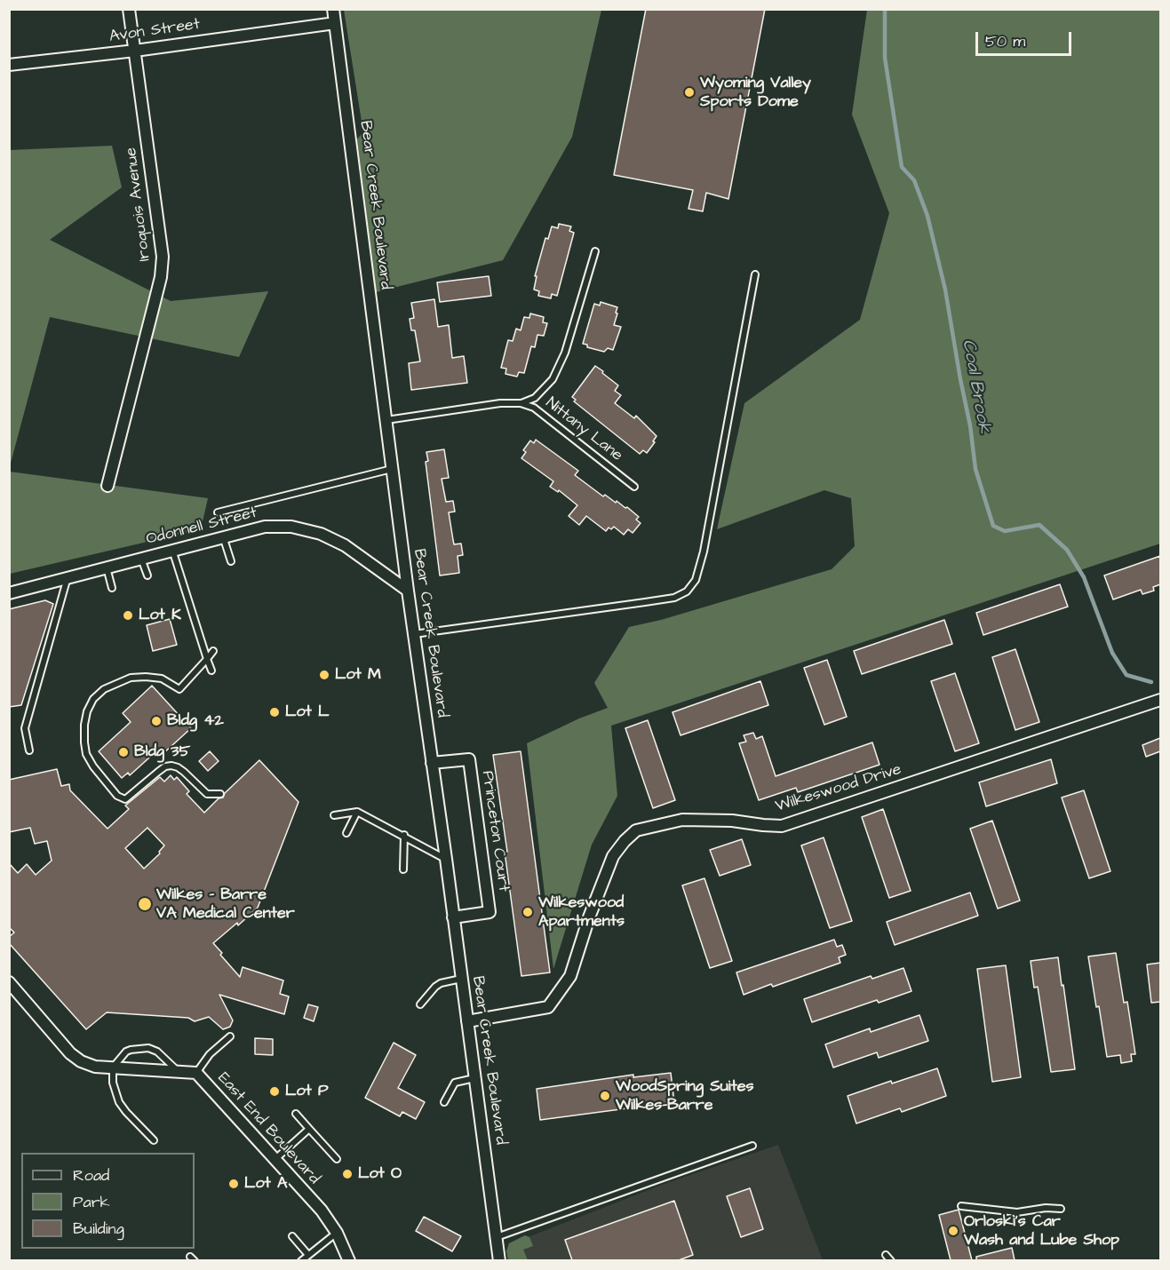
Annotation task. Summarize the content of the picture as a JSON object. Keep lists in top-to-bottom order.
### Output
{
  "streets": {
    "street": [
      "Avon Street",
      "Iroquois Avenue",
      "Bear Creek Boulevard",
      "Odonnell Street",
      "Wilkeswood Drive",
      "Princeton Court",
      "East End Boulevard"
    ],
    "lane": ["Nittany Lane"]
  },
  "crossings": [
    ["Avon Street", "Iroquois Avenue"],
    ["Avon Street", "Bear Creek Boulevard"],
    ["Bear Creek Boulevard", "Nittany Lane"],
    ["Bear Creek Boulevard", "Odonnell Street"],
    ["Bear Creek Boulevard", "Wilkeswood Drive"],
    ["Bear Creek Boulevard", "Princeton Court"]
  ],
  "water": ["Coal Brook"],
  "places": [
    "Wyoming Valley Sports Dome",
    "Lot K",
    "Lot M",
    "Lot L",
    "Bldg 42",
    "Bldg 35",
    "Wilkes - Barre VA Medical Center",
    "Wilkeswood Apartments",
    "Lot P",
    "WoodSpring Suites Wilkes-Barre",
    "Lot O",
    "Lot A",
    "Orloski's Car Wash and Lube Shop"
  ],
  "legend": ["Road", "Park", "Building"],
  "scale_bar": "50 m"
}
